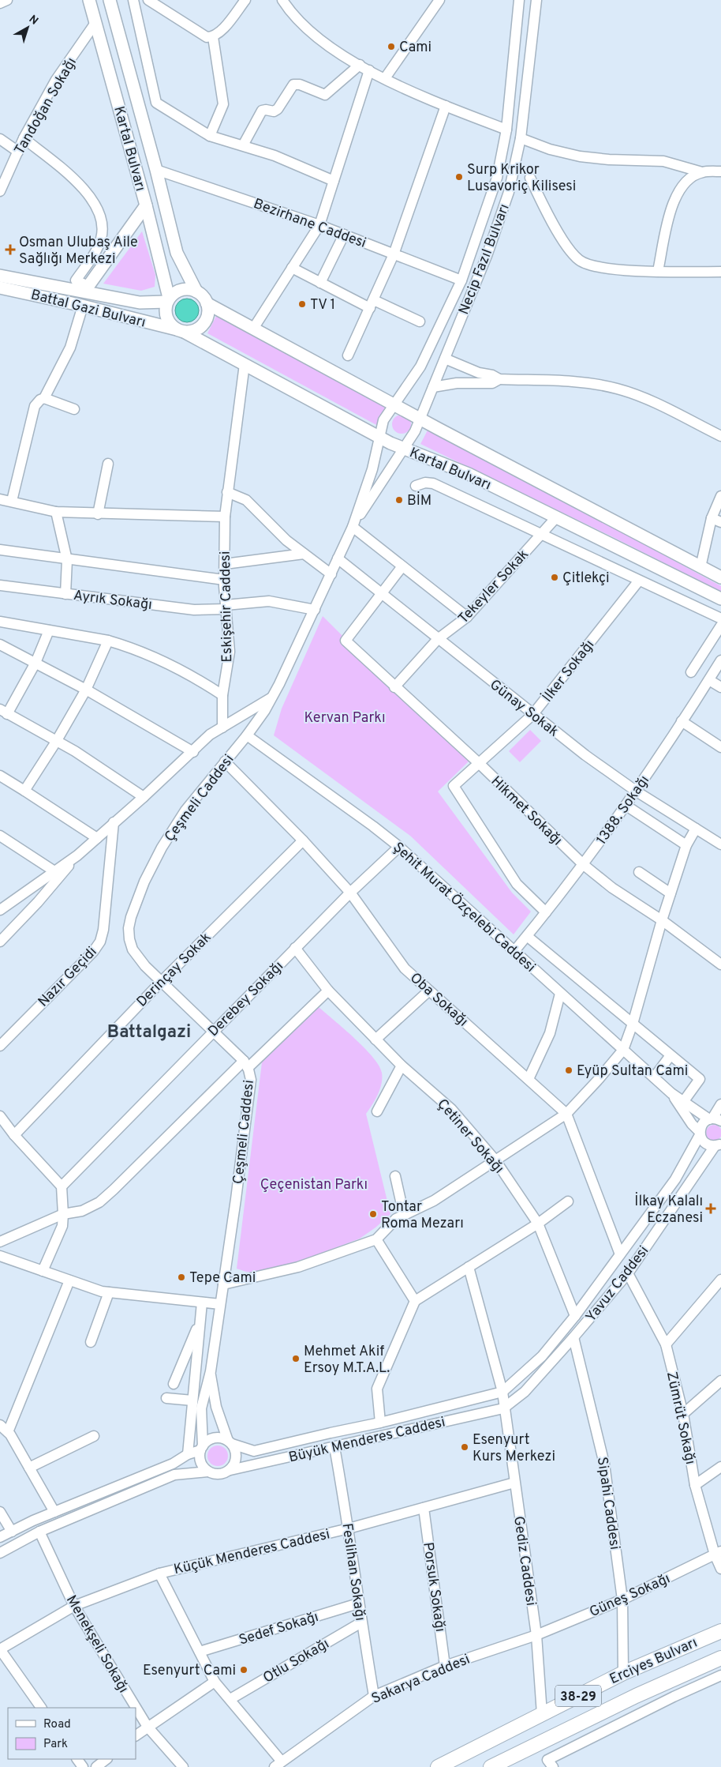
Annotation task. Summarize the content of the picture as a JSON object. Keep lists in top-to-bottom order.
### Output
{
  "streets": {
    "highway": ["Erciyes Bulvarı", "38-29"],
    "main road": ["Kartal Bulvarı", "Battal Gazi Bulvarı"],
    "street": [
      "Tandoğan Sokağı",
      "Bezirhane Caddesi",
      "Necip Fazıl Bulvarı",
      "Tekeyler Sokak",
      "Ayrık Sokağı",
      "Eskişehir Caddesi",
      "İlker Sokağı",
      "Günay Sokak",
      "Çeşmeli Caddesi",
      "1388. Sokağı",
      "Hikmet Sokağı",
      "Şehit Murat Özçelebi Caddesi",
      "Derinçay Sokak",
      "Nazır Geçidi",
      "Derebey Sokağı",
      "Oba Sokağı",
      "Çetiner Sokağı",
      "Yavuz Caddesi",
      "Zümrüt Sokağı",
      "Büyük Menderes Caddesi",
      "Sipahi Caddesi",
      "Küçük Menderes Caddesi",
      "Gediz Caddesi",
      "Feslihan Sokağı",
      "Porsuk Sokağı",
      "Güneş Sokağı",
      "Sedef Sokağı",
      "Menekşeli Sokağı",
      "Otlu Sokağı",
      "Sakarya Caddesi"
    ]
  },
  "crossings": [
    ["Tandoğan Sokağı", "Kartal Bulvarı"],
    ["Kartal Bulvarı", "Bezirhane Caddesi"],
    ["Kartal Bulvarı", "Necip Fazıl Bulvarı"],
    ["Kartal Bulvarı", "Battal Gazi Bulvarı"],
    ["Kartal Bulvarı", "Tekeyler Sokak"],
    ["Kartal Bulvarı", "Eskişehir Caddesi"],
    ["Kartal Bulvarı", "Çeşmeli Caddesi"],
    ["Bezirhane Caddesi", "Necip Fazıl Bulvarı"],
    ["Necip Fazıl Bulvarı", "Çeşmeli Caddesi"],
    ["Tekeyler Sokak", "Günay Sokak"],
    ["Tekeyler Sokak", "Hikmet Sokağı"],
    ["Ayrık Sokağı", "Eskişehir Caddesi"],
    ["Ayrık Sokağı", "Çeşmeli Caddesi"],
    ["İlker Sokağı", "Günay Sokak"],
    ["İlker Sokağı", "1388. Sokağı"],
    ["İlker Sokağı", "Hikmet Sokağı"],
    ["Günay Sokak", "Çeşmeli Caddesi"],
    ["Günay Sokak", "1388. Sokağı"],
    ["Günay Sokak", "Hikmet Sokağı"],
    ["Çeşmeli Caddesi", "Şehit Murat Özçelebi Caddesi"],
    ["Çeşmeli Caddesi", "Derinçay Sokak"],
    ["Çeşmeli Caddesi", "Derebey Sokağı"],
    ["Çeşmeli Caddesi", "Oba Sokağı"],
    ["Çeşmeli Caddesi", "Büyük Menderes Caddesi"],
    ["1388. Sokağı", "Hikmet Sokağı"],
    ["1388. Sokağı", "Şehit Murat Özçelebi Caddesi"],
    ["Şehit Murat Özçelebi Caddesi", "Derebey Sokağı"],
    ["Şehit Murat Özçelebi Caddesi", "Yavuz Caddesi"],
    ["Derinçay Sokak", "Oba Sokağı"],
    ["Derebey Sokağı", "Oba Sokağı"],
    ["Derebey Sokağı", "Çetiner Sokağı"],
    ["Oba Sokağı", "Yavuz Caddesi"],
    ["Çetiner Sokağı", "Yavuz Caddesi"],
    ["Yavuz Caddesi", "Zümrüt Sokağı"],
    ["Yavuz Caddesi", "Büyük Menderes Caddesi"],
    ["Yavuz Caddesi", "Sipahi Caddesi"],
    ["Yavuz Caddesi", "Gediz Caddesi"],
    ["Zümrüt Sokağı", "Güneş Sokağı"],
    ["Büyük Menderes Caddesi", "Gediz Caddesi"],
    ["Büyük Menderes Caddesi", "Feslihan Sokağı"],
    ["Sipahi Caddesi", "Güneş Sokağı"],
    ["Sipahi Caddesi", "Erciyes Bulvarı"],
    ["Küçük Menderes Caddesi", "Gediz Caddesi"],
    ["Küçük Menderes Caddesi", "Feslihan Sokağı"],
    ["Küçük Menderes Caddesi", "Porsuk Sokağı"],
    ["Küçük Menderes Caddesi", "Menekşeli Sokağı"],
    ["Gediz Caddesi", "Güneş Sokağı"],
    ["Gediz Caddesi", "Erciyes Bulvarı"],
    ["Gediz Caddesi", "Sakarya Caddesi"],
    ["Feslihan Sokağı", "Sedef Sokağı"],
    ["Feslihan Sokağı", "Otlu Sokağı"],
    ["Feslihan Sokağı", "Sakarya Caddesi"],
    ["Porsuk Sokağı", "Sakarya Caddesi"],
    ["Güneş Sokağı", "Sakarya Caddesi"]
  ],
  "districts": ["Battalgazi"],
  "parks": ["Kervan Parkı", "Çeçenistan Parkı"],
  "places": {
    "other": [
      "Cami",
      "Surp Krikor Lusavoriç Kilisesi",
      "TV 1",
      "BİM",
      "Çitlekçi",
      "Eyüp Sultan Cami",
      "Tontar Roma Mezarı",
      "Tepe Cami",
      "Mehmet Akif Ersoy M.T.A.L.",
      "Esenyurt Kurs Merkezi",
      "Esenyurt Cami"
    ],
    "health": ["Osman Ulubaş Aile Sağlığı Merkezi", "İlkay Kalalı Eczanesi"]
  },
  "legend": ["Road", "Park"],
  "north": "top right"
}
